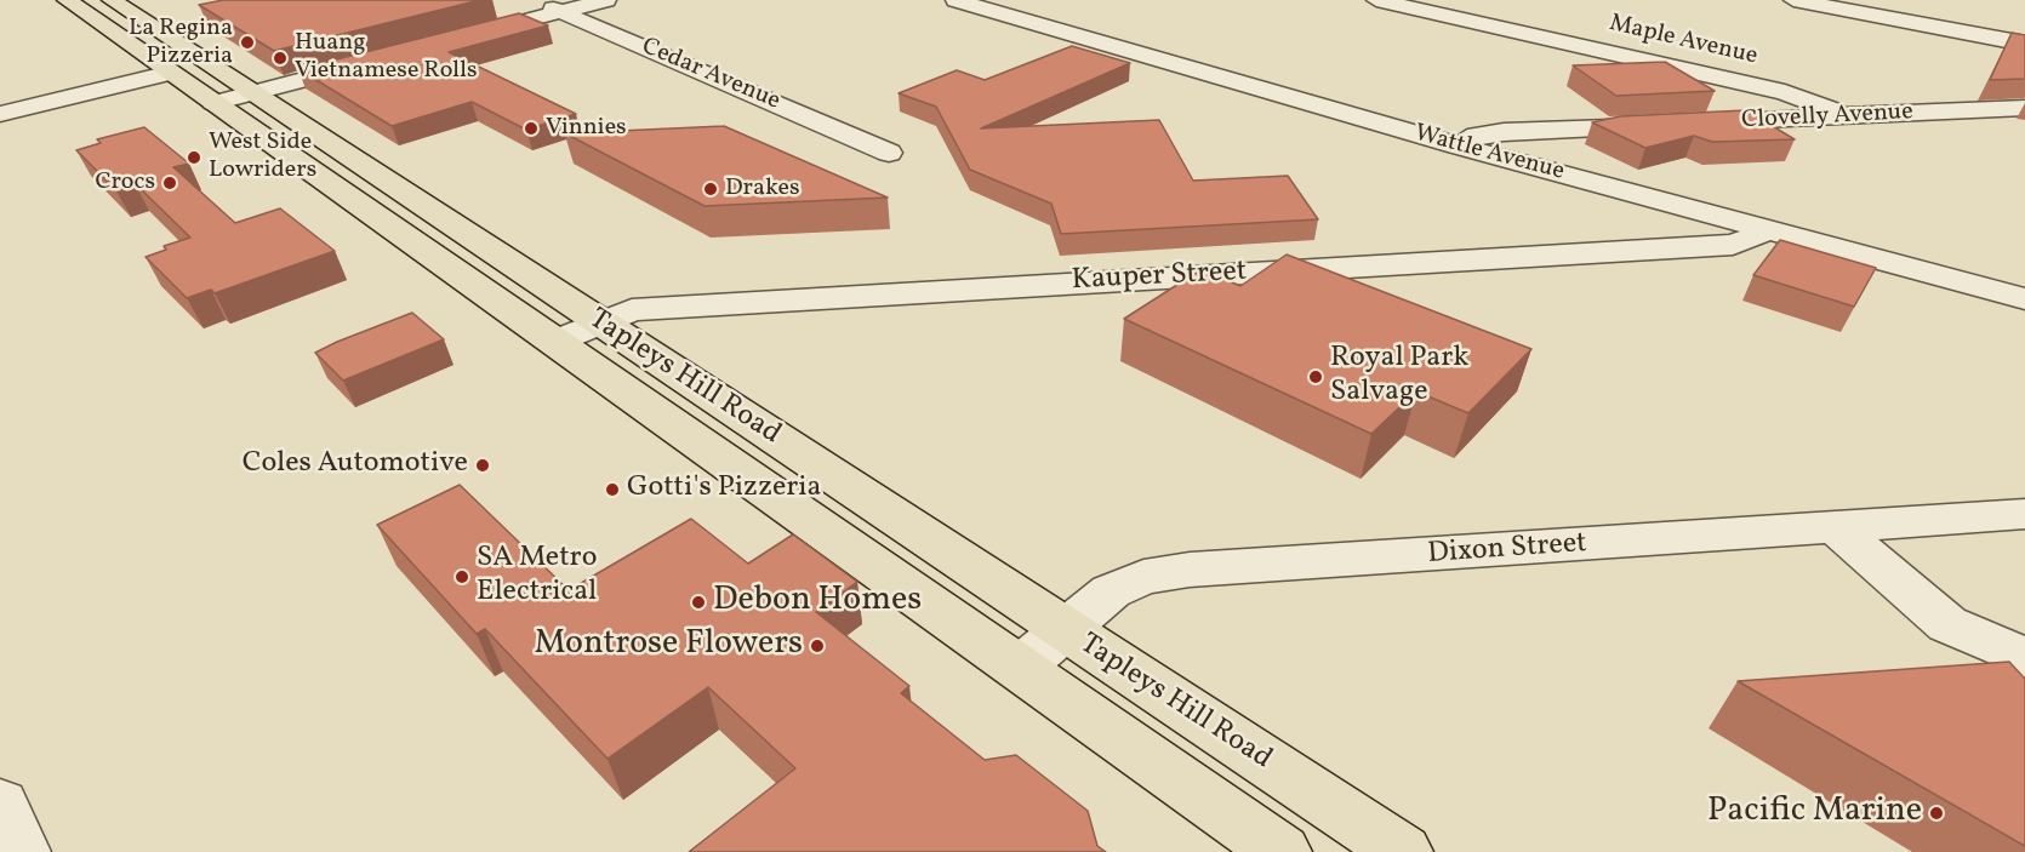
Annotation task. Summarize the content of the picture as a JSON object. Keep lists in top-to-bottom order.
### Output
{
  "streets": {
    "main road": ["Tapleys Hill Road"],
    "street": [
      "Maple Avenue",
      "Cedar Avenue",
      "Clovelly Avenue",
      "Wattle Avenue",
      "Kauper Street",
      "Dixon Street"
    ]
  },
  "crossings": [
    ["Maple Avenue", "Clovelly Avenue"],
    ["Clovelly Avenue", "Wattle Avenue"],
    ["Wattle Avenue", "Kauper Street"],
    ["Kauper Street", "Tapleys Hill Road"],
    ["Tapleys Hill Road", "Dixon Street"]
  ],
  "places": [
    "La Regina Pizzeria",
    "Huang Vietnamese Rolls",
    "Vinnies",
    "West Side Lowriders",
    "Crocs",
    "Drakes",
    "Royal Park Salvage",
    "Coles Automotive",
    "Gotti's Pizzeria",
    "SA Metro Electrical",
    "Debon Homes",
    "Montrose Flowers",
    "Pacific Marine"
  ]
}
